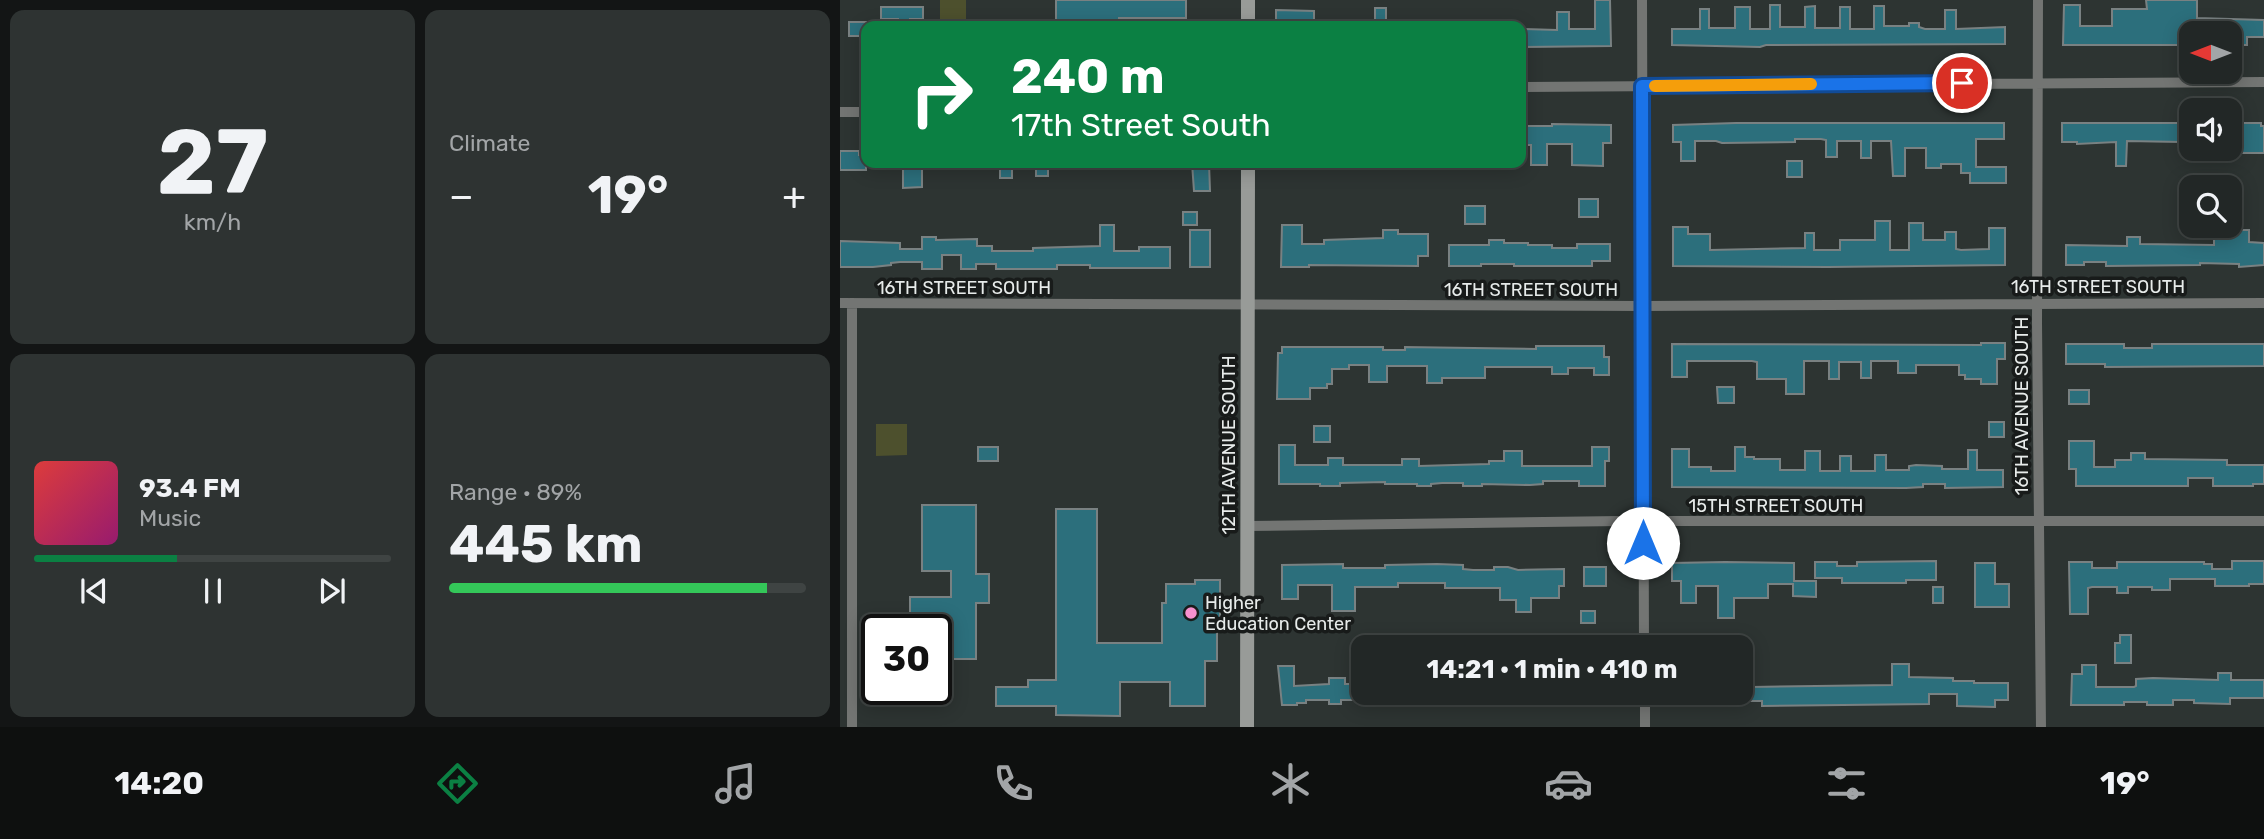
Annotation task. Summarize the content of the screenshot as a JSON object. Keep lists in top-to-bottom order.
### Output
{
  "streets": {
    "street": [
      "16TH STREET SOUTH",
      "16TH AVENUE SOUTH",
      "12TH AVENUE SOUTH",
      "15TH STREET SOUTH"
    ]
  },
  "crossings": [
    ["16TH STREET SOUTH", "16TH AVENUE SOUTH"],
    ["16TH STREET SOUTH", "12TH AVENUE SOUTH"],
    ["16TH AVENUE SOUTH", "15TH STREET SOUTH"],
    ["12TH AVENUE SOUTH", "15TH STREET SOUTH"]
  ],
  "places": ["Higher Education Center"],
  "north": "left",
  "page": {
    "tile": [
      ["27", "km/h"],
      "Climate",
      ["Range · 89%", "445 km"]
    ],
    "turn": ["240 m", "17th Street South"],
    "heat": ["−", "19°", "+"],
    "song": ["93.4 FM", "Music"],
    "limit": "30",
    "trip": "14:21 · 1 min · 410 m",
    "tabs": ["14:20", "19°"]
  }
}
